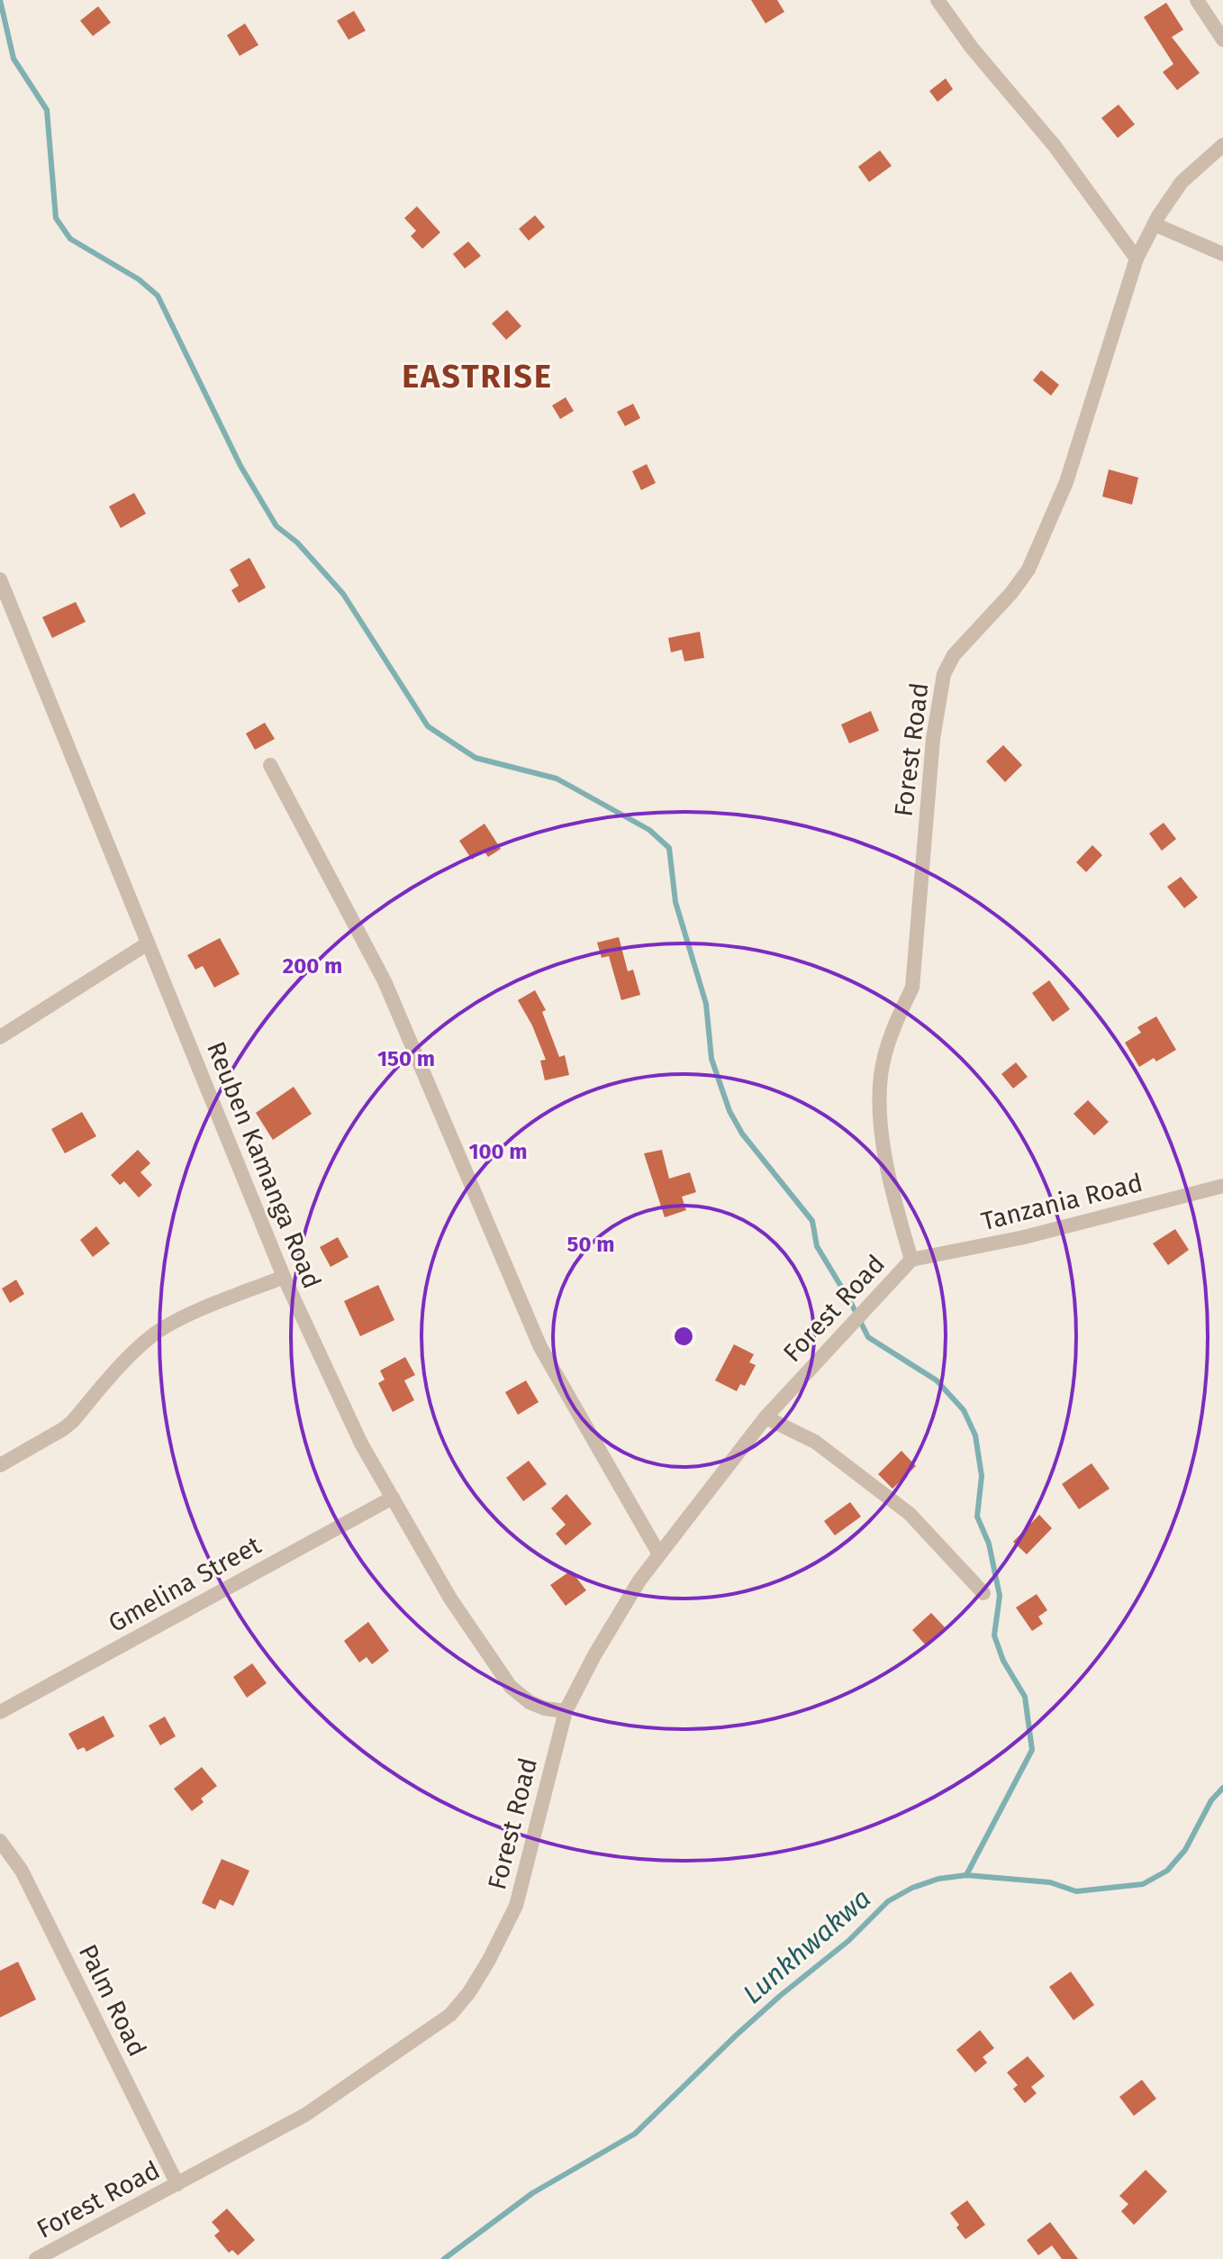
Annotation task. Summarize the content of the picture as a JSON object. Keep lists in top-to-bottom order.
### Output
{
  "streets": {
    "street": [
      "Forest Road",
      "Reuben Kamanga Road",
      "Tanzania Road",
      "Gmelina Street",
      "Palm Road"
    ]
  },
  "crossings": [
    ["Forest Road", "Reuben Kamanga Road"],
    ["Forest Road", "Tanzania Road"],
    ["Forest Road", "Palm Road"],
    ["Reuben Kamanga Road", "Gmelina Street"]
  ],
  "districts": ["EASTRISE"],
  "water": ["Lunkhwakwa"],
  "rings": [
    "200 m",
    "150 m",
    "100 m",
    "50 m"
  ]
}
